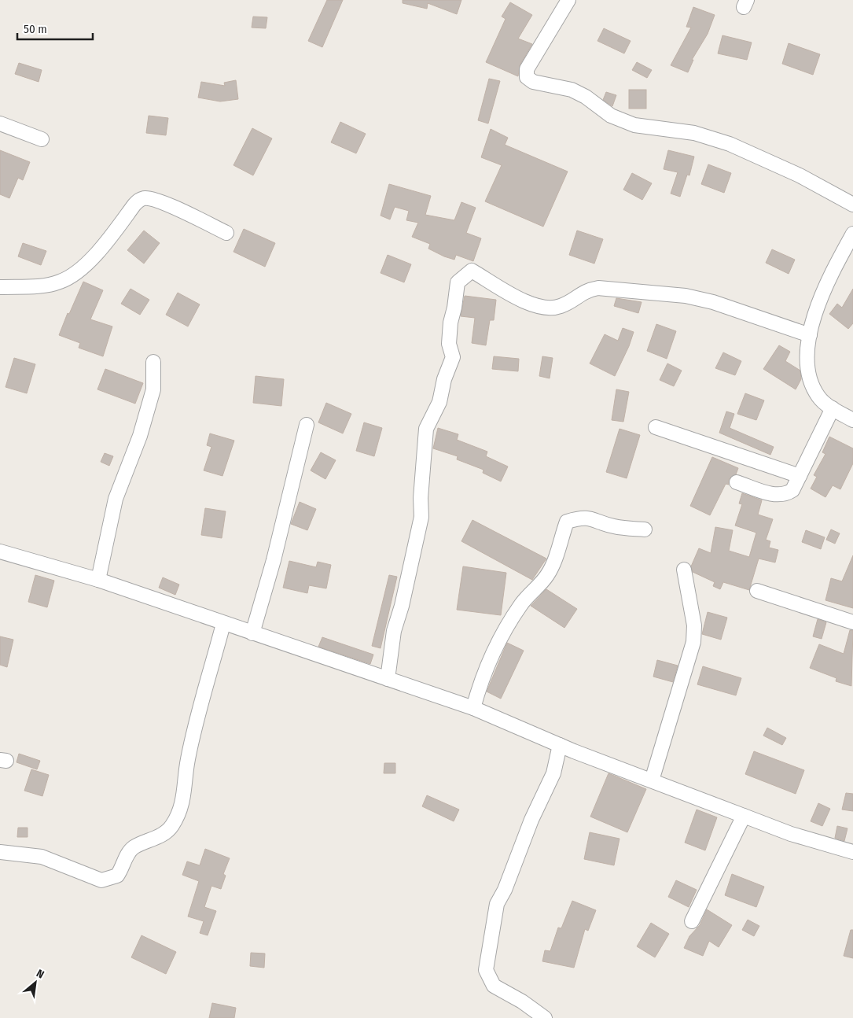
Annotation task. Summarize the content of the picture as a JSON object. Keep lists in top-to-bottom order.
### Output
{
  "scale_bar": "50 m",
  "north": "top right"
}
